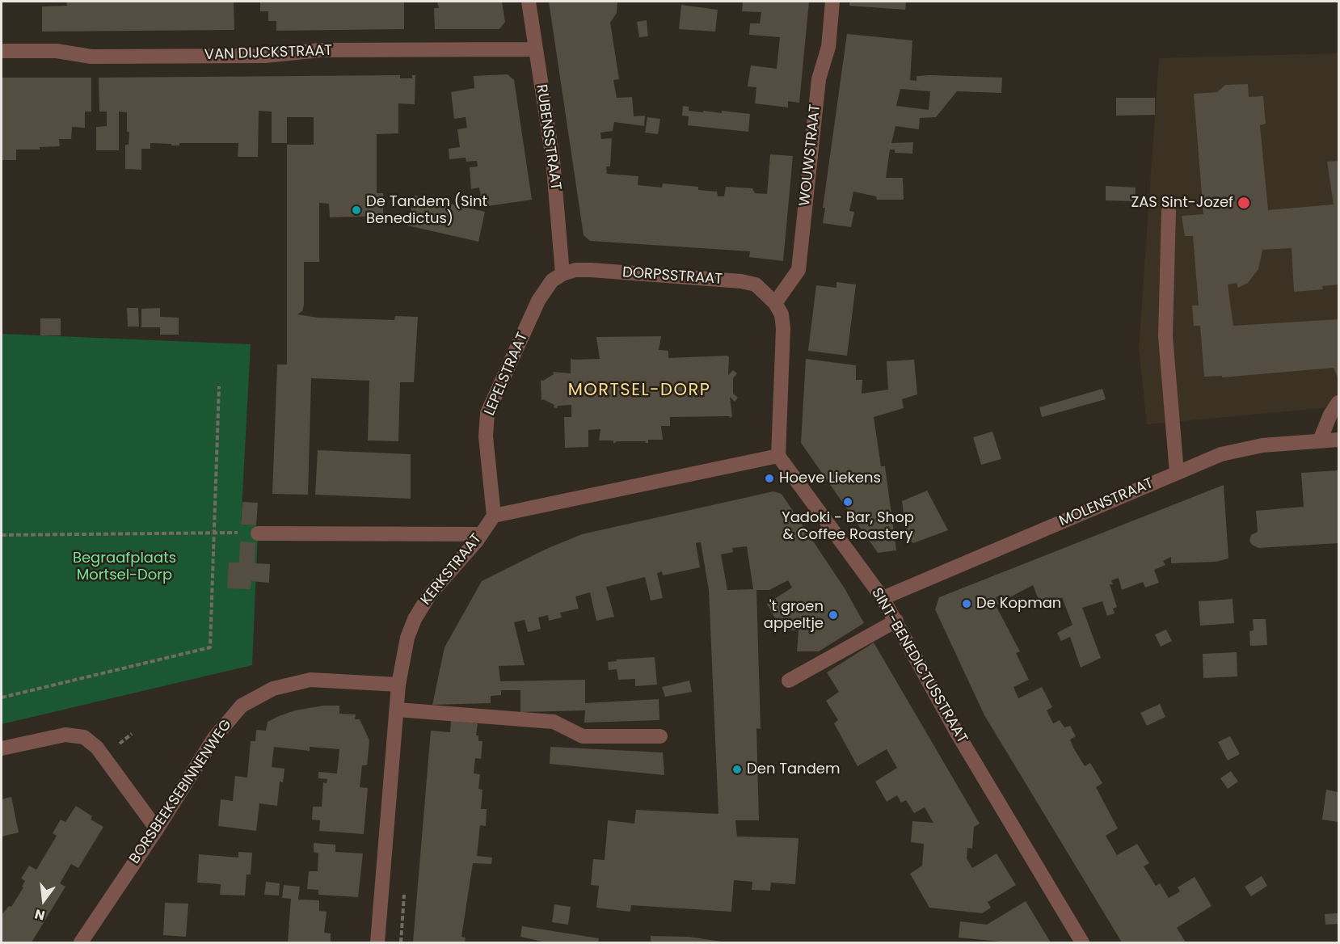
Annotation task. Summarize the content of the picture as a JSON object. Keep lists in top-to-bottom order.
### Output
{
  "streets": {
    "street": [
      "VAN DIJCKSTRAAT",
      "RUBENSSTRAAT",
      "WOUWSTRAAT",
      "DORPSSTRAAT",
      "LEPELSTRAAT",
      "MOLENSTRAAT",
      "KERKSTRAAT",
      "SINT-BENEDICTUSSTRAAT",
      "BORSBEEKSEBINNENWEG"
    ]
  },
  "crossings": [
    ["VAN DIJCKSTRAAT", "RUBENSSTRAAT"],
    ["RUBENSSTRAAT", "DORPSSTRAAT"],
    ["RUBENSSTRAAT", "LEPELSTRAAT"],
    ["WOUWSTRAAT", "DORPSSTRAAT"],
    ["DORPSSTRAAT", "LEPELSTRAAT"],
    ["LEPELSTRAAT", "KERKSTRAAT"],
    ["MOLENSTRAAT", "SINT-BENEDICTUSSTRAAT"],
    ["KERKSTRAAT", "BORSBEEKSEBINNENWEG"]
  ],
  "districts": ["MORTSEL-DORP"],
  "parks": ["Begraafplaats Mortsel-Dorp"],
  "places": [
    "ZAS Sint-Jozef",
    "De Tandem (Sint Benedictus)",
    "Hoeve Liekens",
    "Yadoki - Bar, Shop & Coffee Roastery",
    "De Kopman",
    "'t groen appeltje",
    "Den Tandem"
  ],
  "north": "bottom"
}
